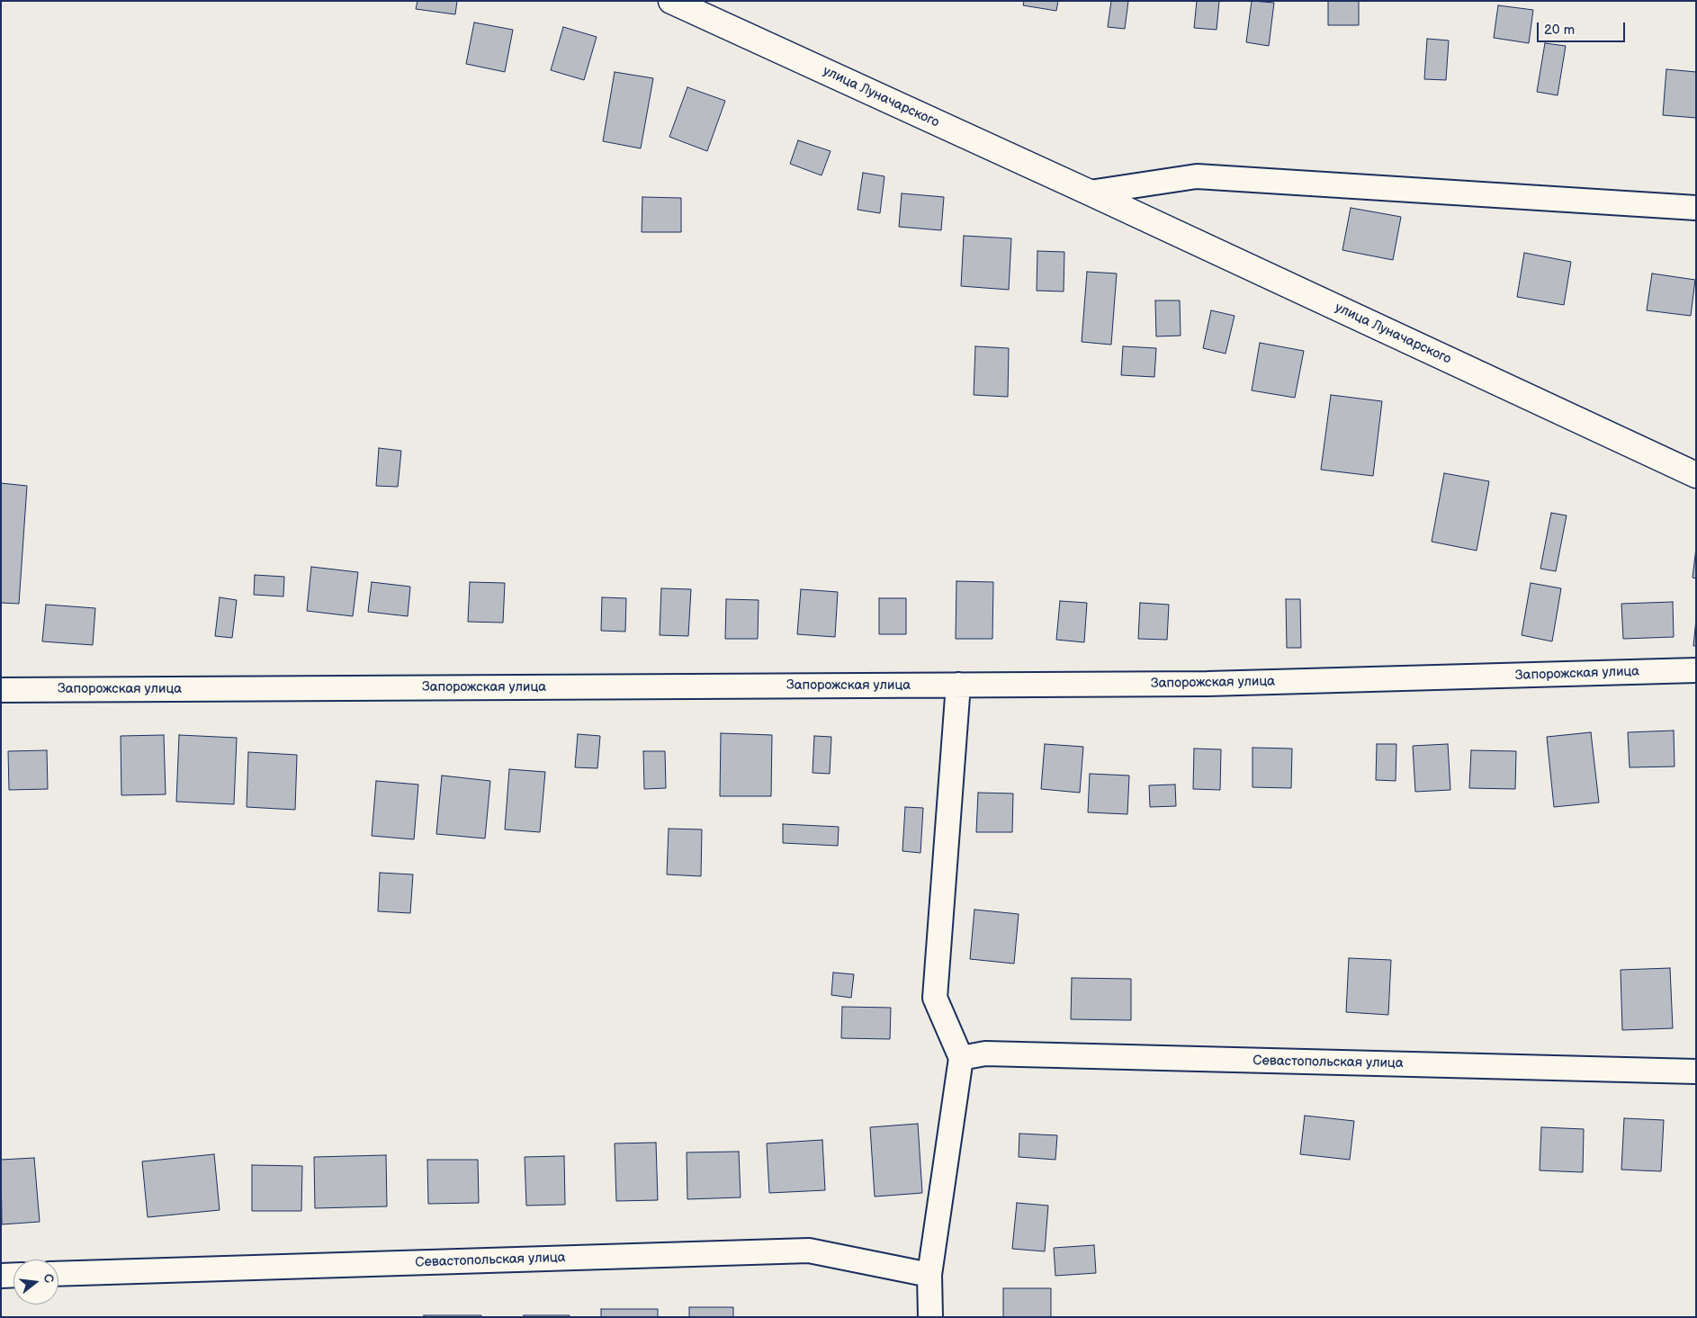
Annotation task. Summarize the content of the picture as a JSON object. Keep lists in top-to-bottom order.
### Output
{
  "streets": {
    "main road": ["улица Луначарского"],
    "street": ["Запорожская улица", "Севастопольская улица"]
  },
  "scale_bar": "20 m",
  "north": "right"
}
